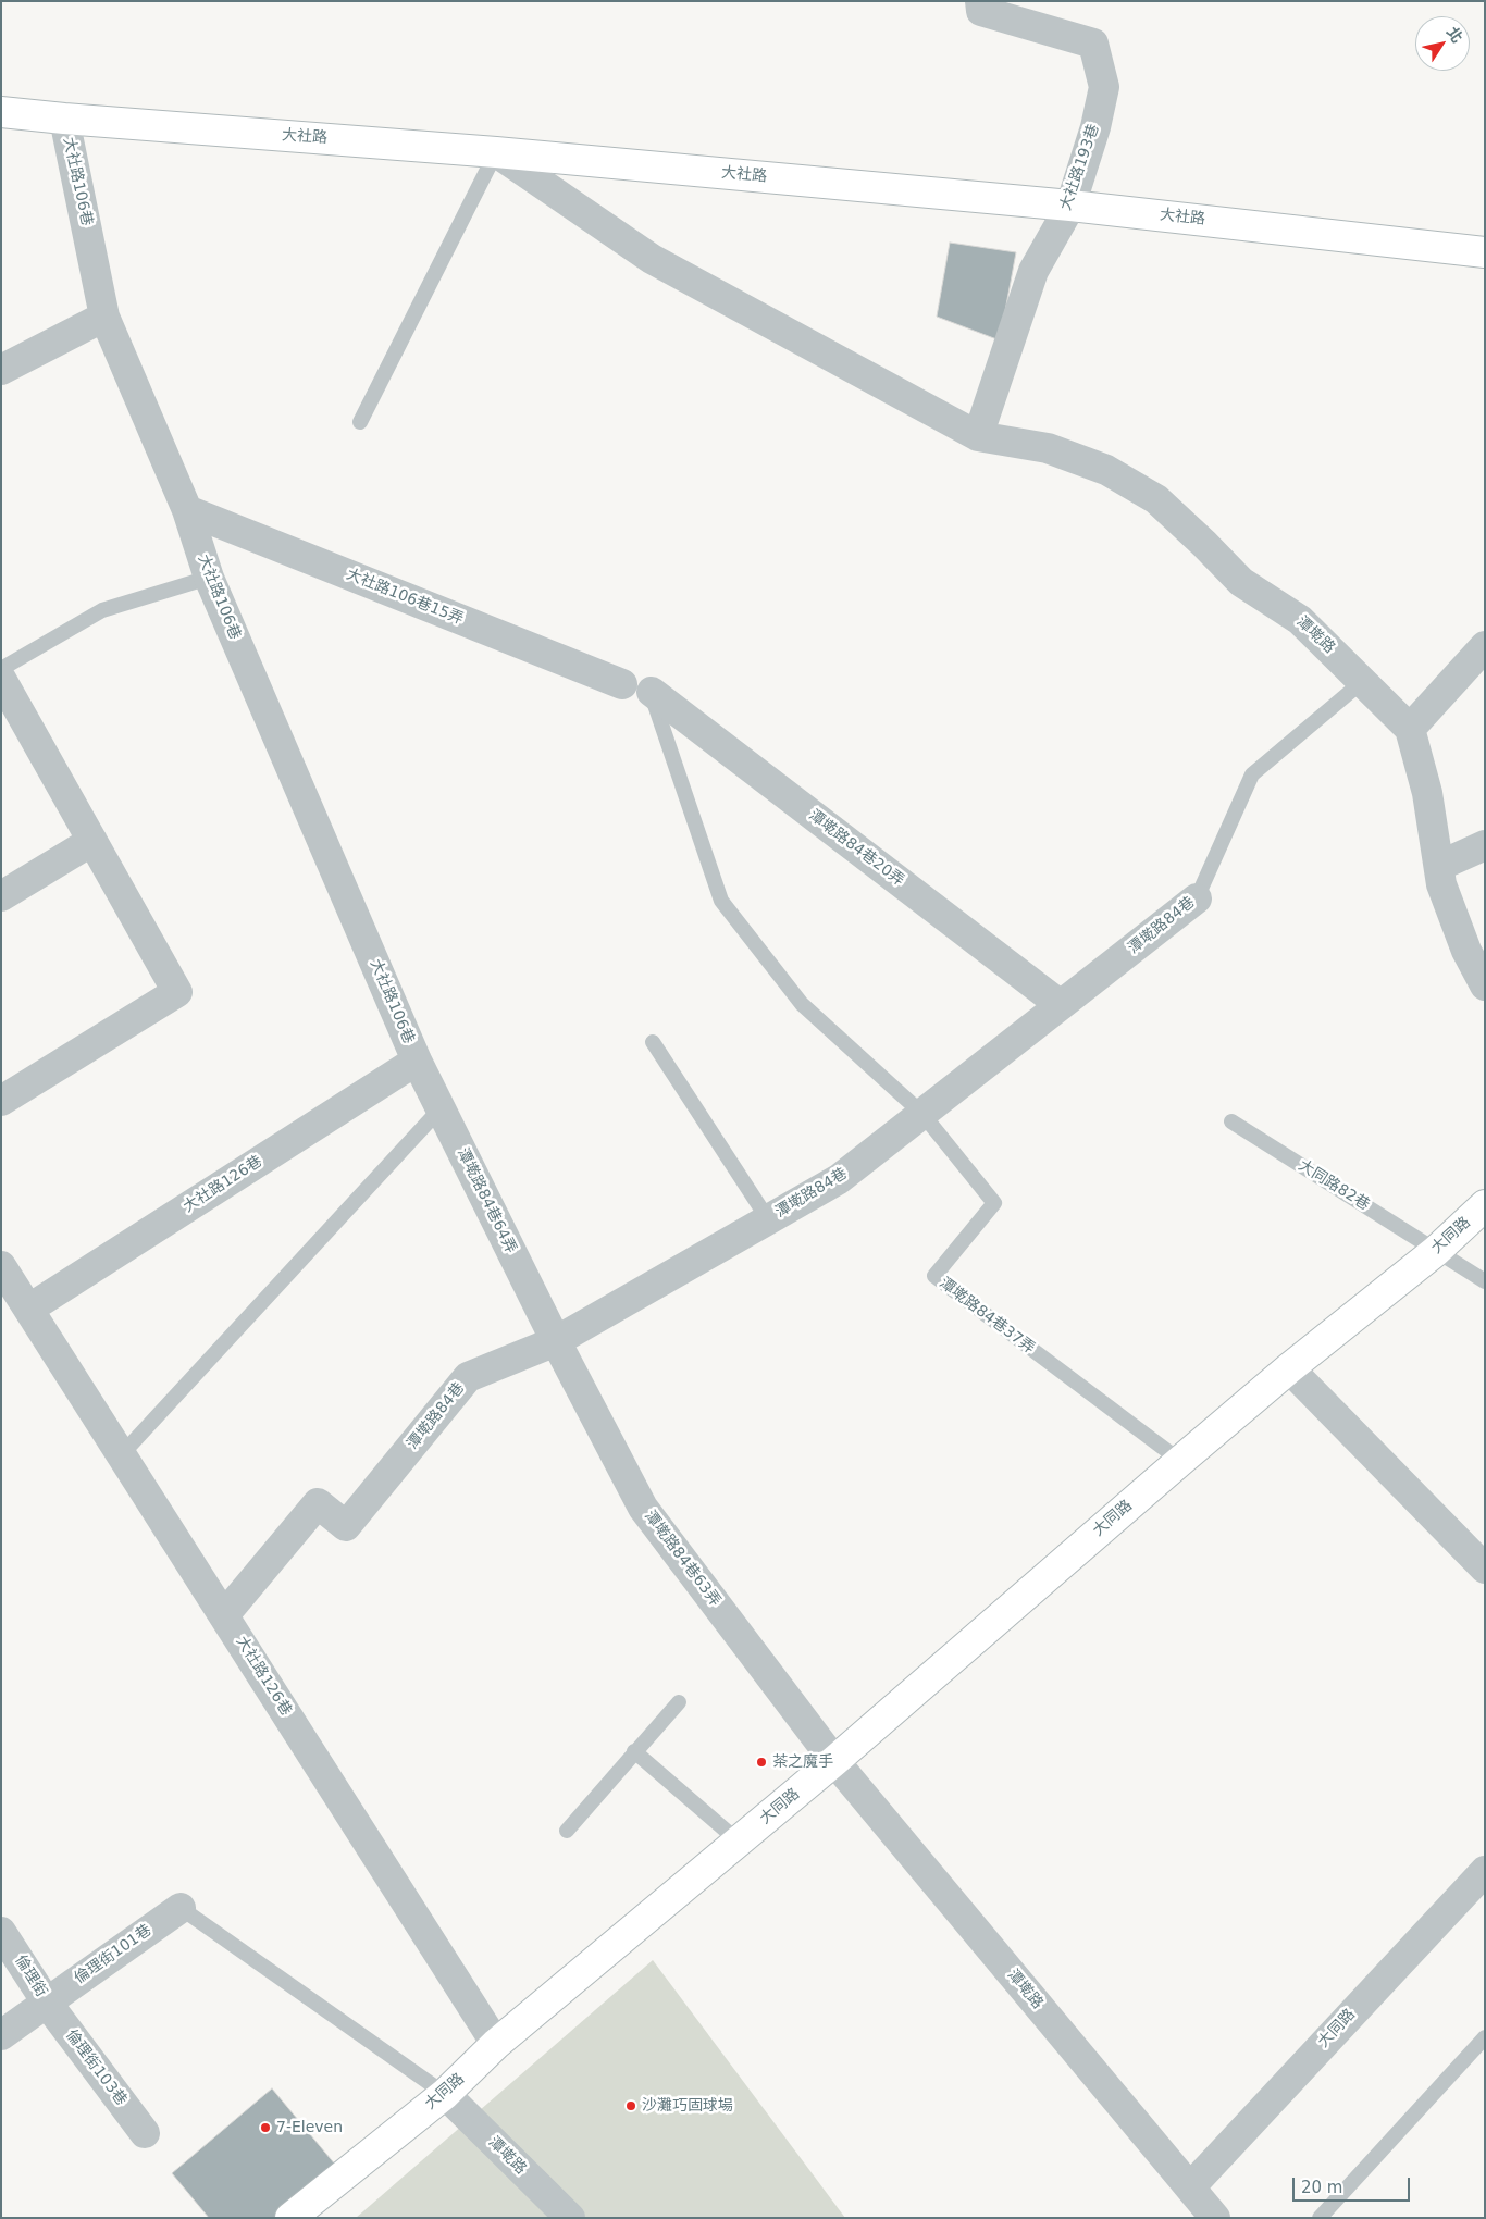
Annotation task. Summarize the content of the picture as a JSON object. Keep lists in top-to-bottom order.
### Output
{
  "streets": {
    "street": [
      "大社路",
      "大社路193巷",
      "大社路106巷",
      "大社路106巷15弄",
      "潭墘路",
      "潭墘路84巷20弄",
      "潭墘路84巷",
      "大社路126巷",
      "潭墘路84巷64弄",
      "大同路",
      "潭墘路84巷63弄",
      "倫理街101巷",
      "倫理街",
      "倫理街103巷"
    ],
    "lane": ["大同路82巷", "潭墘路84巷37弄"]
  },
  "crossings": [
    ["大社路", "大社路193巷"],
    ["大社路", "大社路106巷"],
    ["大社路", "潭墘路"],
    ["大社路193巷", "潭墘路"],
    ["大社路106巷", "大社路106巷15弄"],
    ["大社路106巷", "大社路126巷"],
    ["大社路106巷", "潭墘路84巷64弄"],
    ["潭墘路", "潭墘路84巷"],
    ["潭墘路", "大同路"],
    ["潭墘路", "潭墘路84巷63弄"],
    ["潭墘路84巷20弄", "潭墘路84巷"],
    ["潭墘路84巷", "大社路126巷"],
    ["潭墘路84巷", "潭墘路84巷64弄"],
    ["潭墘路84巷", "潭墘路84巷37弄"],
    ["潭墘路84巷", "潭墘路84巷63弄"],
    ["大社路126巷", "潭墘路84巷64弄"],
    ["大社路126巷", "大同路"],
    ["大同路82巷", "大同路"],
    ["潭墘路84巷64弄", "潭墘路84巷63弄"],
    ["大同路", "潭墘路84巷37弄"],
    ["大同路", "潭墘路84巷63弄"],
    ["倫理街101巷", "倫理街"],
    ["倫理街101巷", "倫理街103巷"],
    ["倫理街", "倫理街103巷"]
  ],
  "places": ["茶之魔手", "沙灘巧固球場", "7-Eleven"],
  "scale_bar": "20 m",
  "north": "top right"
}
